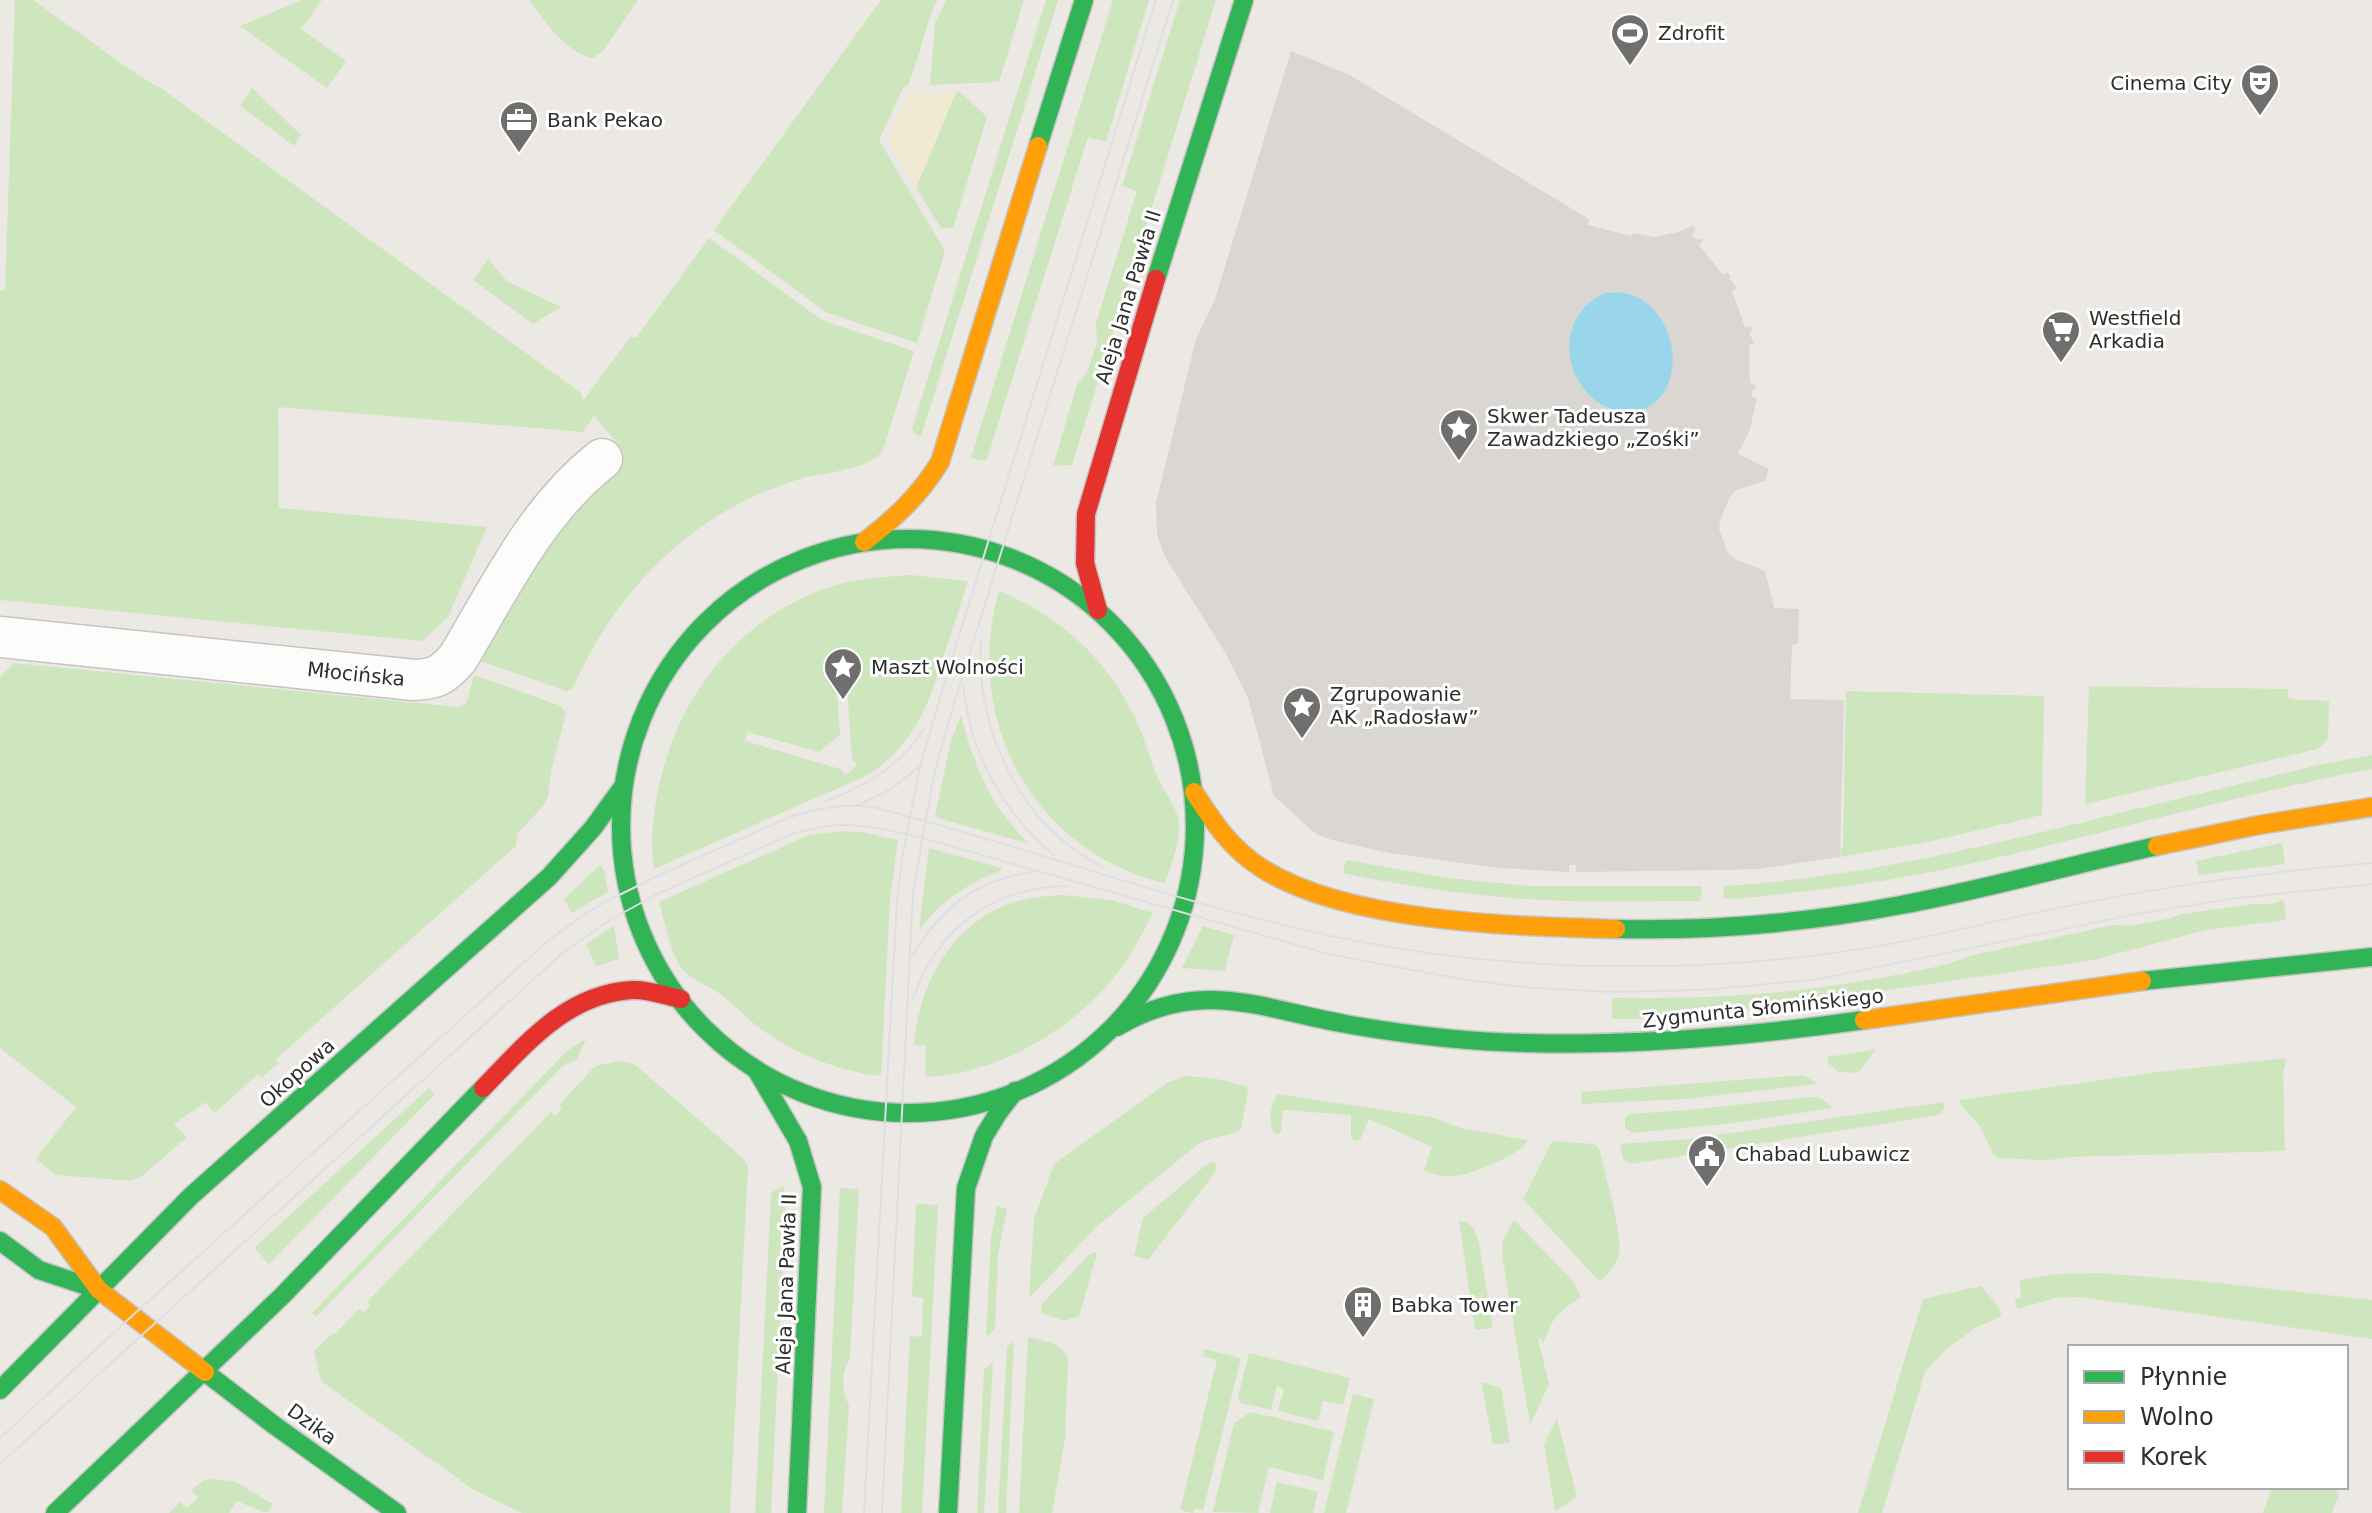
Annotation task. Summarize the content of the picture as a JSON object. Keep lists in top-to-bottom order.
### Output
{
  "streets": {
    "main road": [
      "Aleja Jana Pawła II",
      "Zygmunta Słomińskiego",
      "Okopowa",
      "Dzika"
    ],
    "street": ["Młocińska"]
  },
  "crossings": [
    ["Okopowa", "Dzika"]
  ],
  "places": {
    "sports": ["Zdrofit"],
    "theatre": ["Cinema City"],
    "office": ["Bank Pekao"],
    "supermarket": ["Westfield Arkadia"],
    "place": ["Skwer Tadeusza Zawadzkiego „Zośki”", "Maszt Wolności", "Zgrupowanie AK „Radosław”"],
    "public building": ["Chabad Lubawicz"],
    "building": ["Babka Tower"]
  },
  "legend": ["Płynnie", "Wolno", "Korek"]
}
